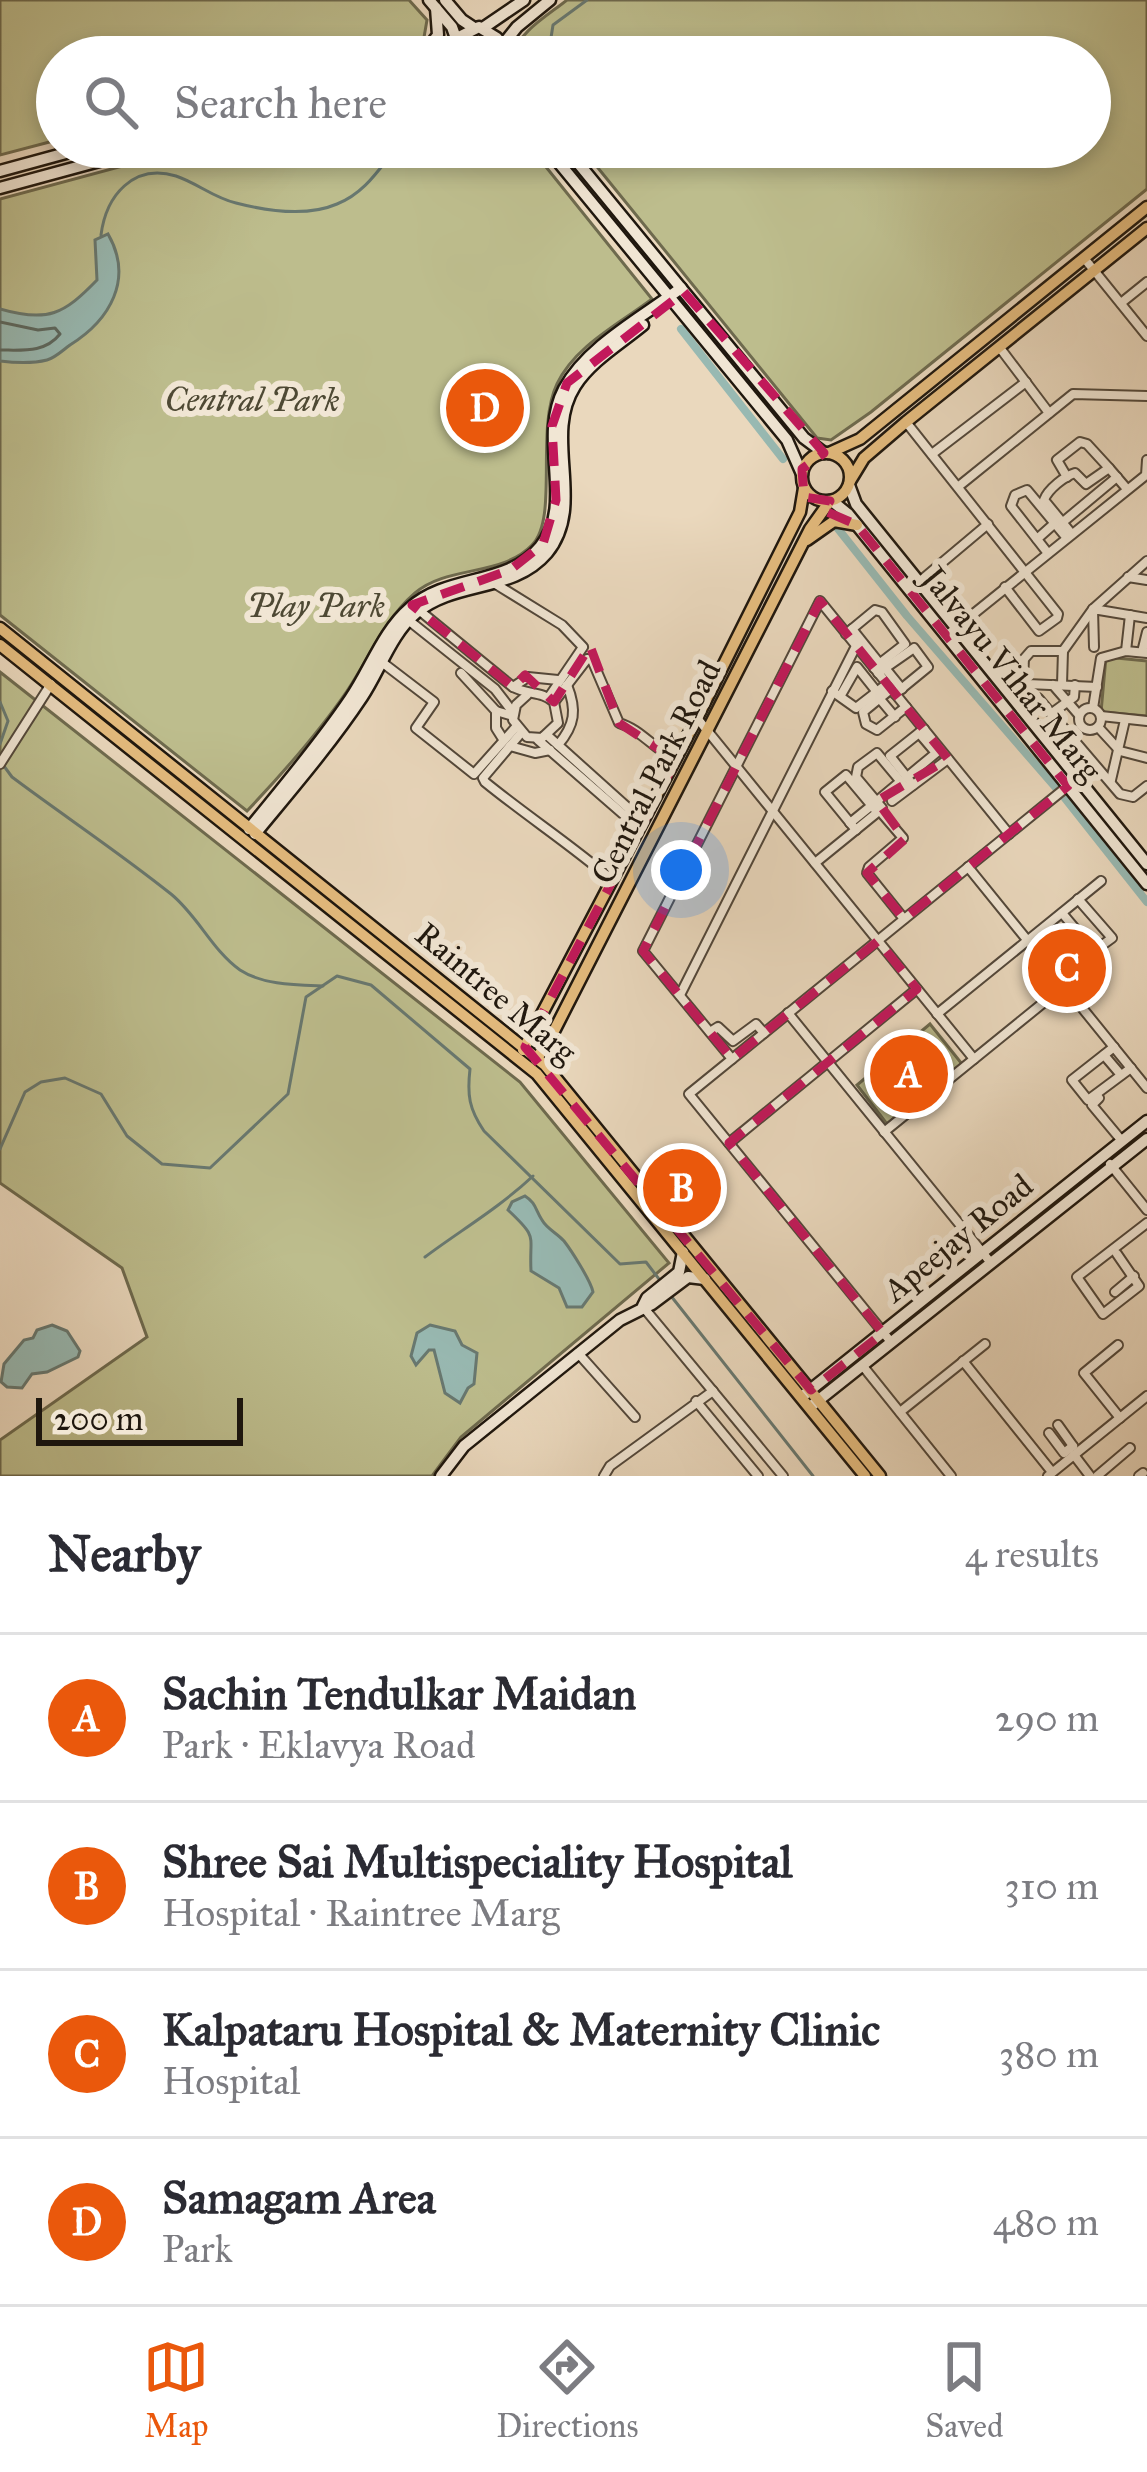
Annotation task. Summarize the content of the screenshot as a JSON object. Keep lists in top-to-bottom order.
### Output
{
  "streets": {
    "main road": [
      "Jalvayu Vihar Marg",
      "Central Park Road",
      "Raintree Marg",
      "Apeejay Road"
    ]
  },
  "crossings": [
    ["Jalvayu Vihar Marg", "Central Park Road"],
    ["Central Park Road", "Raintree Marg"],
    ["Raintree Marg", "Apeejay Road"]
  ],
  "parks": ["Central Park", "Play Park"],
  "scale_bar": "200 m",
  "page": {
    "search": "Search here",
    "pins": [
      "D",
      "C",
      "A",
      "B"
    ],
    "scale": "200 m",
    "heading": ["Nearby", "4 results"],
    "list": [
      {
        "mark": "A",
        "name": "Sachin Tendulkar Maidan",
        "note": "Park · Eklavya Road",
        "value": "290 m"
      },
      {
        "mark": "B",
        "name": "Shree Sai Multispeciality Hospital",
        "note": "Hospital · Raintree Marg",
        "value": "310 m"
      },
      {
        "mark": "C",
        "name": "Kalpataru Hospital & Maternity Clinic",
        "note": "Hospital",
        "value": "380 m"
      },
      {
        "mark": "D",
        "name": "Samagam Area",
        "note": "Park",
        "value": "480 m"
      }
    ],
    "nav": ["Map", "Directions", "Saved"]
  }
}
